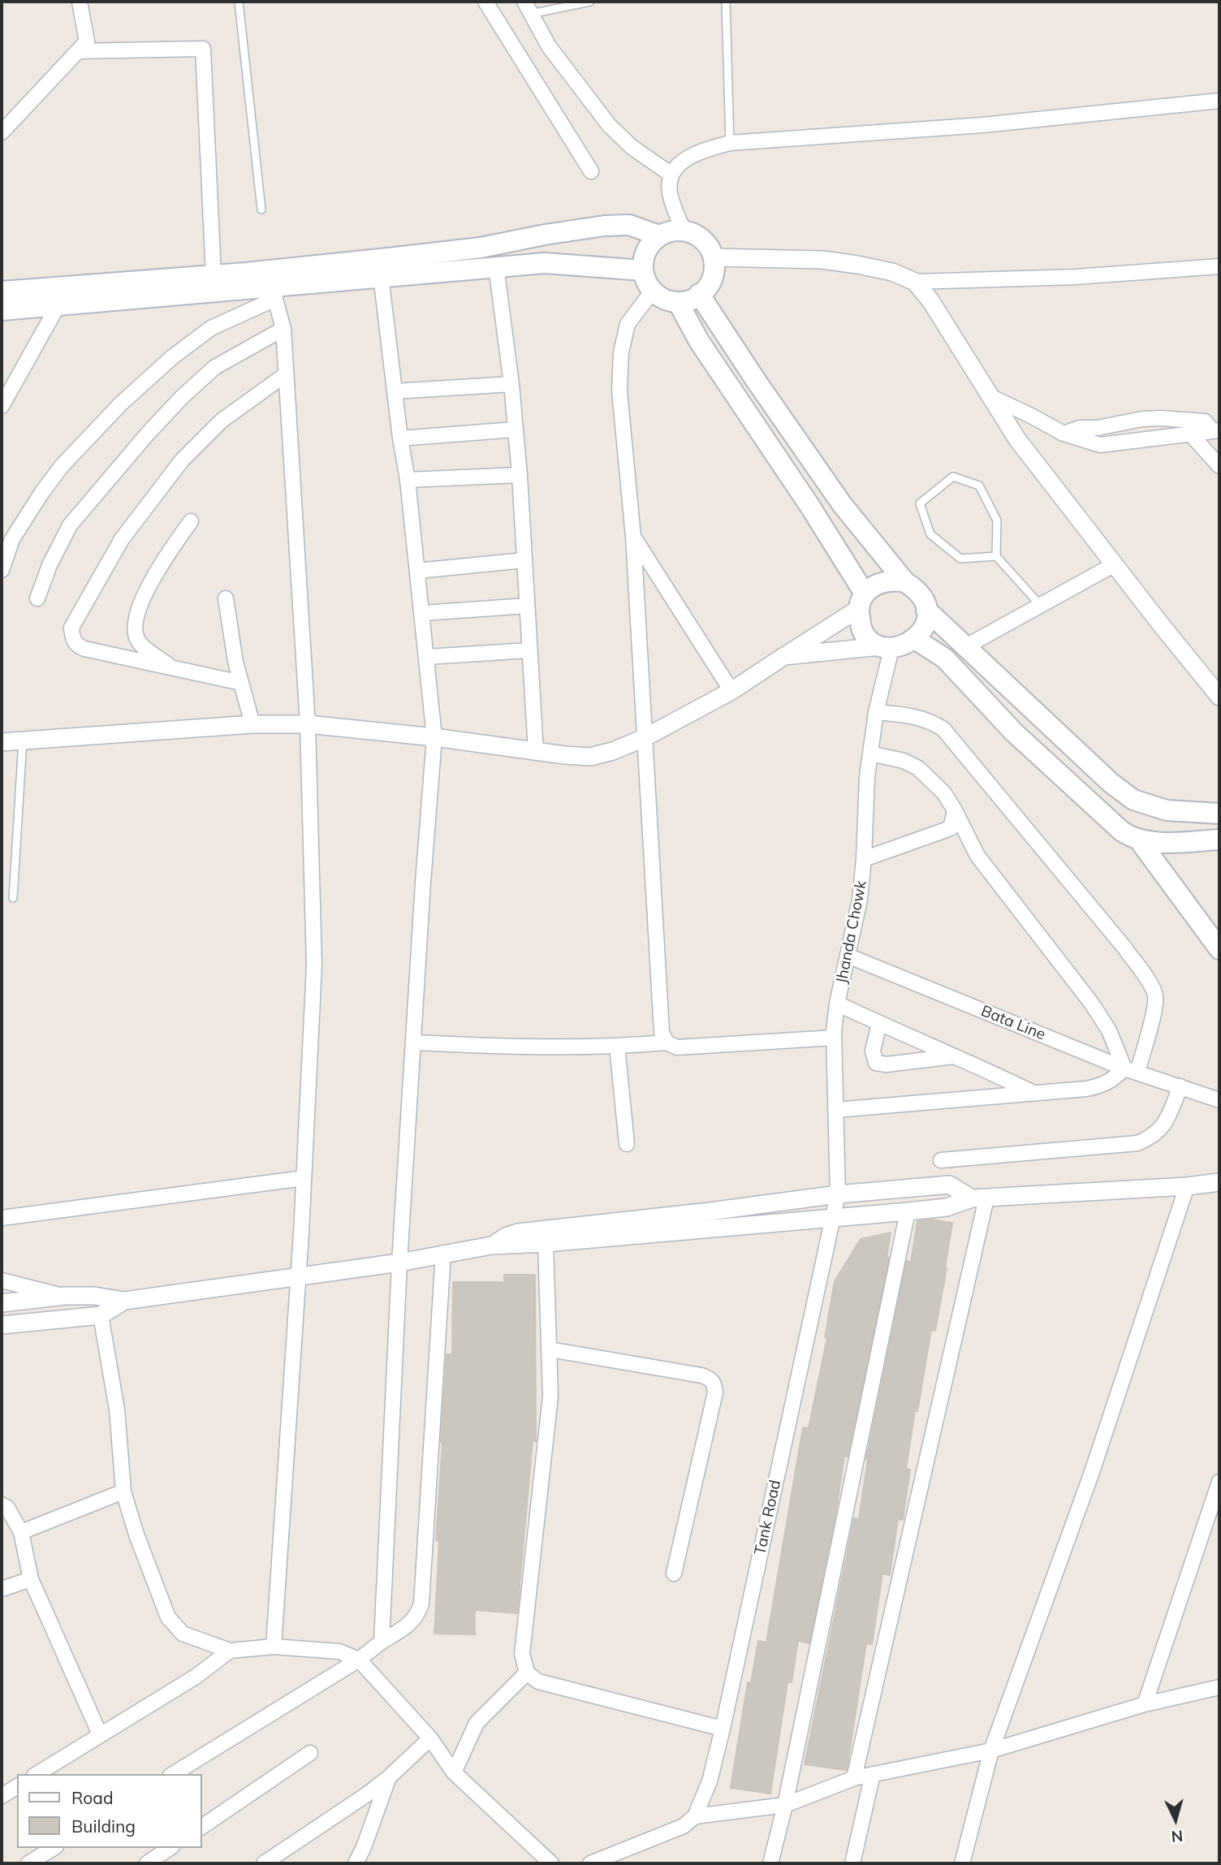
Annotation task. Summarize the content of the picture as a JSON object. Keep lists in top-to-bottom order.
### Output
{
  "streets": {
    "street": ["Jhanda Chowk", "Bata Line", "Tank Road"]
  },
  "crossings": [
    ["Jhanda Chowk", "Bata Line"],
    ["Jhanda Chowk", "Tank Road"]
  ],
  "legend": ["Road", "Building"],
  "north": "bottom"
}
